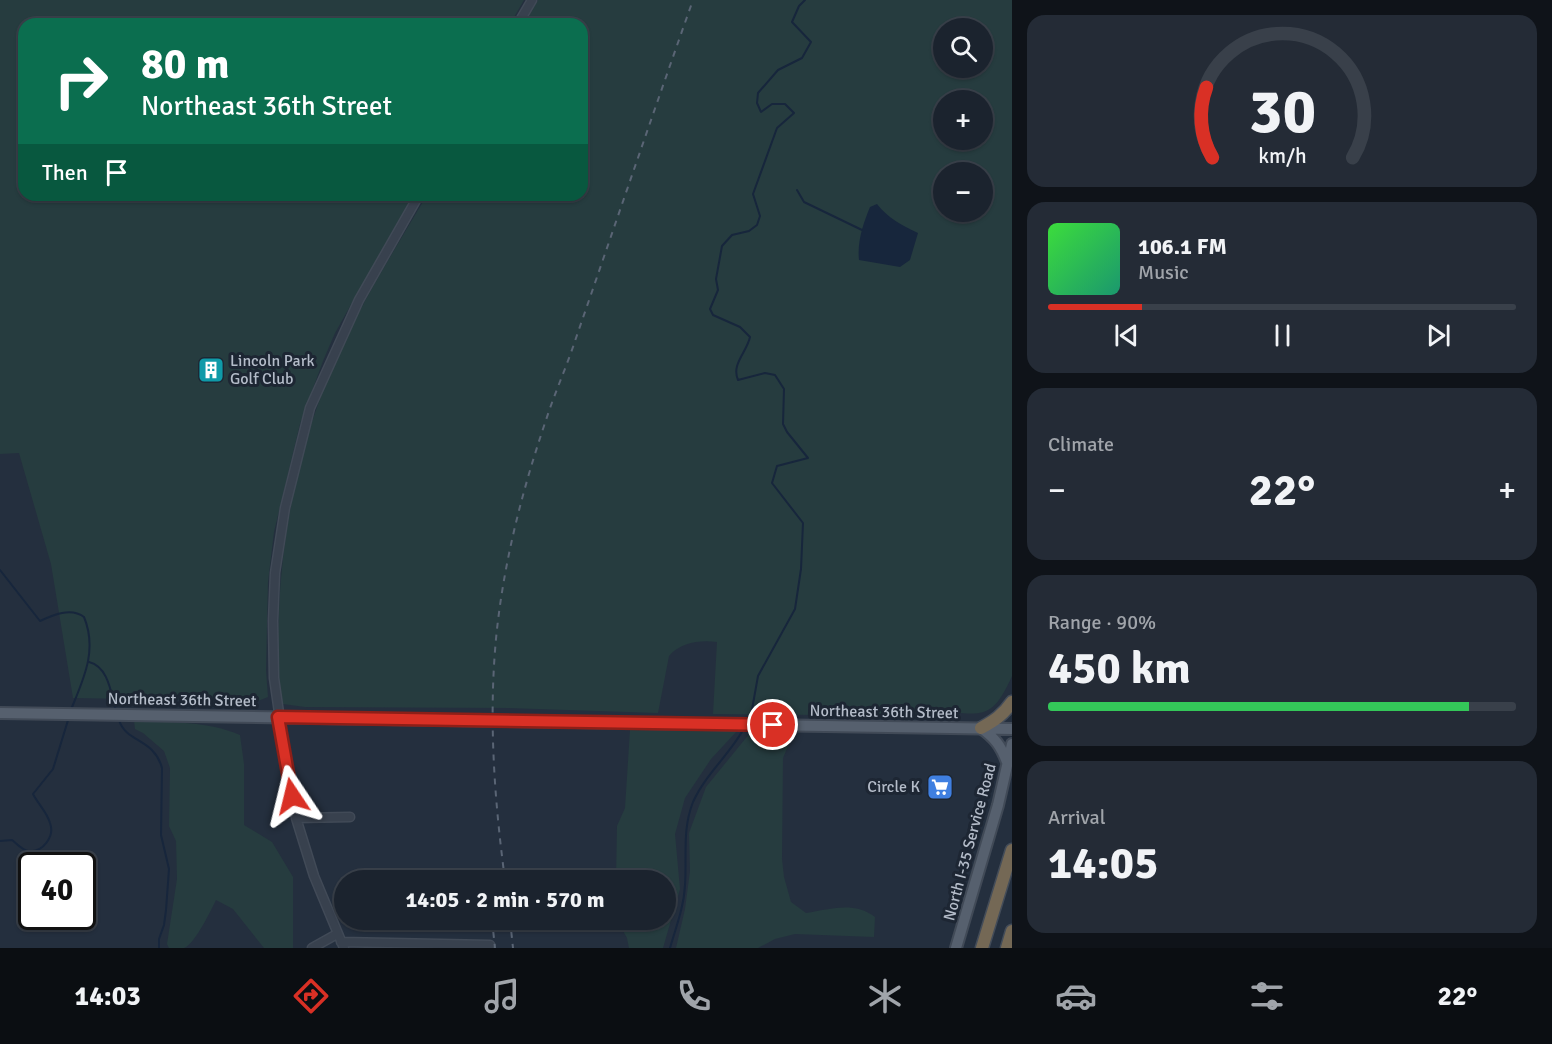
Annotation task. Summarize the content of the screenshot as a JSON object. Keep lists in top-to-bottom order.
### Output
{
  "streets": {
    "main road": ["Northeast 36th Street", "North I-35 Service Road"]
  },
  "places": {
    "building": ["Lincoln Park Golf Club"],
    "supermarket": ["Circle K"]
  },
  "page": {
    "map_buttons": ["+", "−"],
    "turn": ["80 m", "Northeast 36th Street"],
    "then": "Then",
    "song": ["106.1 FM", "Music"],
    "tile": [
      "Climate",
      ["Range · 90%", "450 km"],
      ["Arrival", "14:05"]
    ],
    "heat": ["−", "22°", "+"],
    "limit": "40",
    "trip": "14:05 · 2 min · 570 m",
    "tabs": ["14:03", "22°"],
    "gauge": ["30", "km/h"]
  }
}
